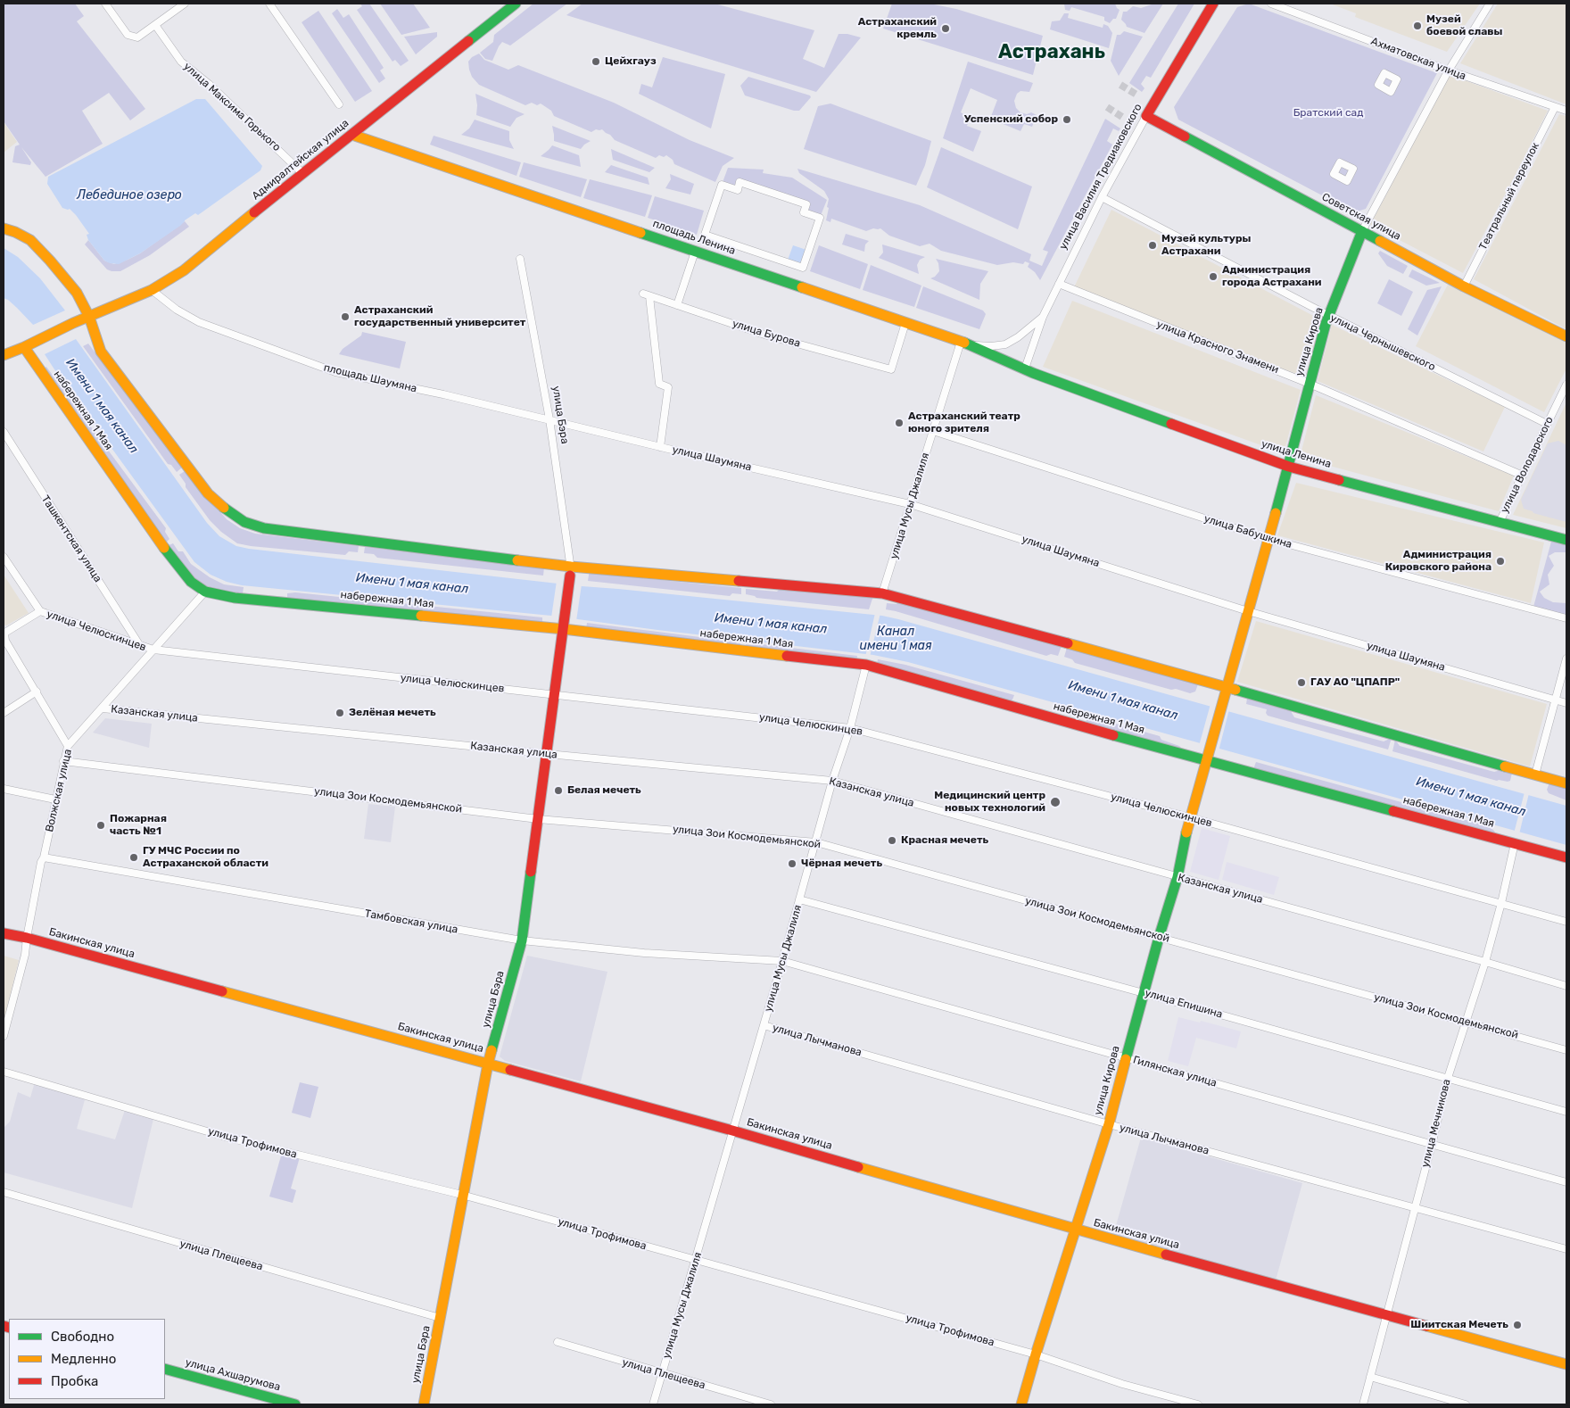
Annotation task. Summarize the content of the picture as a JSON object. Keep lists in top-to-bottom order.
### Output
{
  "streets": {
    "main road": [
      "Адмиралтейская улица",
      "улица Василия Тредиаковского",
      "Советская улица",
      "площадь Ленина",
      "улица Кирова",
      "набережная 1 Мая",
      "улица Бэра",
      "улица Ленина",
      "Бакинская улица",
      "улица Ахшарумова"
    ],
    "street": [
      "Ахматовская улица",
      "улица Максима Горького",
      "Театральный переулок",
      "улица Бурова",
      "улица Чернышевского",
      "улица Красного Знамени",
      "площадь Шаумяна",
      "улица Шаумяна",
      "улица Володарского",
      "улица Мусы Джалиля",
      "улица Бабушкина",
      "Ташкентская улица",
      "улица Челюскинцев",
      "Казанская улица",
      "Волжская улица",
      "улица Зои Космодемьянской",
      "Тамбовская улица",
      "улица Епишина",
      "улица Лычманова",
      "Гилянская улица",
      "улица Мечникова",
      "улица Трофимова",
      "улица Плещеева"
    ]
  },
  "crossings": [
    ["Ахматовская улица", "Театральный переулок"],
    ["Ахматовская улица", "улица Кирова"],
    ["улица Максима Горького", "Адмиралтейская улица"],
    ["Адмиралтейская улица", "площадь Ленина"],
    ["Адмиралтейская улица", "площадь Шаумяна"],
    ["Адмиралтейская улица", "набережная 1 Мая"],
    ["улица Василия Тредиаковского", "Советская улица"],
    ["улица Василия Тредиаковского", "площадь Ленина"],
    ["улица Василия Тредиаковского", "улица Чернышевского"],
    ["улица Василия Тредиаковского", "улица Красного Знамени"],
    ["улица Василия Тредиаковского", "улица Ленина"],
    ["Театральный переулок", "Советская улица"],
    ["Советская улица", "улица Кирова"],
    ["площадь Ленина", "улица Бурова"],
    ["площадь Ленина", "улица Ленина"],
    ["площадь Ленина", "улица Мусы Джалиля"],
    ["улица Бурова", "улица Шаумяна"],
    ["улица Кирова", "улица Чернышевского"],
    ["улица Кирова", "улица Красного Знамени"],
    ["улица Кирова", "набережная 1 Мая"],
    ["улица Кирова", "улица Ленина"],
    ["улица Кирова", "улица Шаумяна"],
    ["улица Кирова", "улица Бабушкина"],
    ["улица Кирова", "улица Челюскинцев"],
    ["улица Кирова", "Казанская улица"],
    ["улица Кирова", "улица Зои Космодемьянской"],
    ["улица Кирова", "Бакинская улица"],
    ["улица Кирова", "улица Епишина"],
    ["улица Кирова", "улица Лычманова"],
    ["улица Кирова", "Гилянская улица"],
    ["улица Кирова", "улица Трофимова"],
    ["улица Чернышевского", "улица Володарского"],
    ["улица Красного Знамени", "улица Володарского"],
    ["площадь Шаумяна", "улица Бэра"],
    ["площадь Шаумяна", "улица Шаумяна"],
    ["набережная 1 Мая", "улица Бэра"],
    ["набережная 1 Мая", "улица Мусы Джалиля"],
    ["набережная 1 Мая", "Волжская улица"],
    ["набережная 1 Мая", "улица Мечникова"],
    ["улица Бэра", "улица Шаумяна"],
    ["улица Бэра", "улица Челюскинцев"],
    ["улица Бэра", "Казанская улица"],
    ["улица Бэра", "улица Зои Космодемьянской"],
    ["улица Бэра", "Тамбовская улица"],
    ["улица Бэра", "Бакинская улица"],
    ["улица Бэра", "улица Трофимова"],
    ["улица Бэра", "улица Плещеева"],
    ["улица Ленина", "улица Володарского"],
    ["улица Шаумяна", "улица Мусы Джалиля"],
    ["улица Мусы Джалиля", "улица Бабушкина"],
    ["улица Мусы Джалиля", "улица Челюскинцев"],
    ["улица Мусы Джалиля", "Казанская улица"],
    ["улица Мусы Джалиля", "улица Зои Космодемьянской"],
    ["улица Мусы Джалиля", "Тамбовская улица"],
    ["улица Мусы Джалиля", "Бакинская улица"],
    ["улица Мусы Джалиля", "улица Епишина"],
    ["улица Мусы Джалиля", "улица Лычманова"],
    ["улица Мусы Джалиля", "Гилянская улица"],
    ["улица Мусы Джалиля", "улица Трофимова"],
    ["улица Мусы Джалиля", "улица Плещеева"],
    ["Ташкентская улица", "улица Челюскинцев"],
    ["улица Челюскинцев", "Волжская улица"],
    ["улица Челюскинцев", "улица Мечникова"],
    ["Казанская улица", "Волжская улица"],
    ["Казанская улица", "улица Мечникова"],
    ["Волжская улица", "улица Зои Космодемьянской"],
    ["Волжская улица", "Тамбовская улица"],
    ["Волжская улица", "Бакинская улица"],
    ["улица Зои Космодемьянской", "улица Мечникова"],
    ["Тамбовская улица", "Гилянская улица"],
    ["Бакинская улица", "улица Мечникова"],
    ["улица Епишина", "улица Мечникова"],
    ["улица Лычманова", "улица Мечникова"],
    ["Гилянская улица", "улица Мечникова"]
  ],
  "districts": ["Астрахань"],
  "water": ["Лебединое озеро", "Имени 1 мая канал", "Канал имени 1 мая"],
  "parks": ["Братский сад"],
  "places": [
    "Музей боевой славы",
    "Астраханский кремль",
    "Цейхгауз",
    "Успенский собор",
    "Музей культуры Астрахани",
    "Администрация города Астрахани",
    "Астраханский государственный университет",
    "Астраханский театр юного зрителя",
    "Администрация Кировского района",
    "ГАУ АО \"ЦПАПР\"",
    "Зелёная мечеть",
    "Белая мечеть",
    "Медицинский центр новых технологий",
    "Пожарная часть №1",
    "Красная мечеть",
    "ГУ МЧС России по Астраханской области",
    "Чёрная мечеть",
    "Шиитская Мечеть"
  ],
  "legend": ["Свободно", "Медленно", "Пробка"]
}
